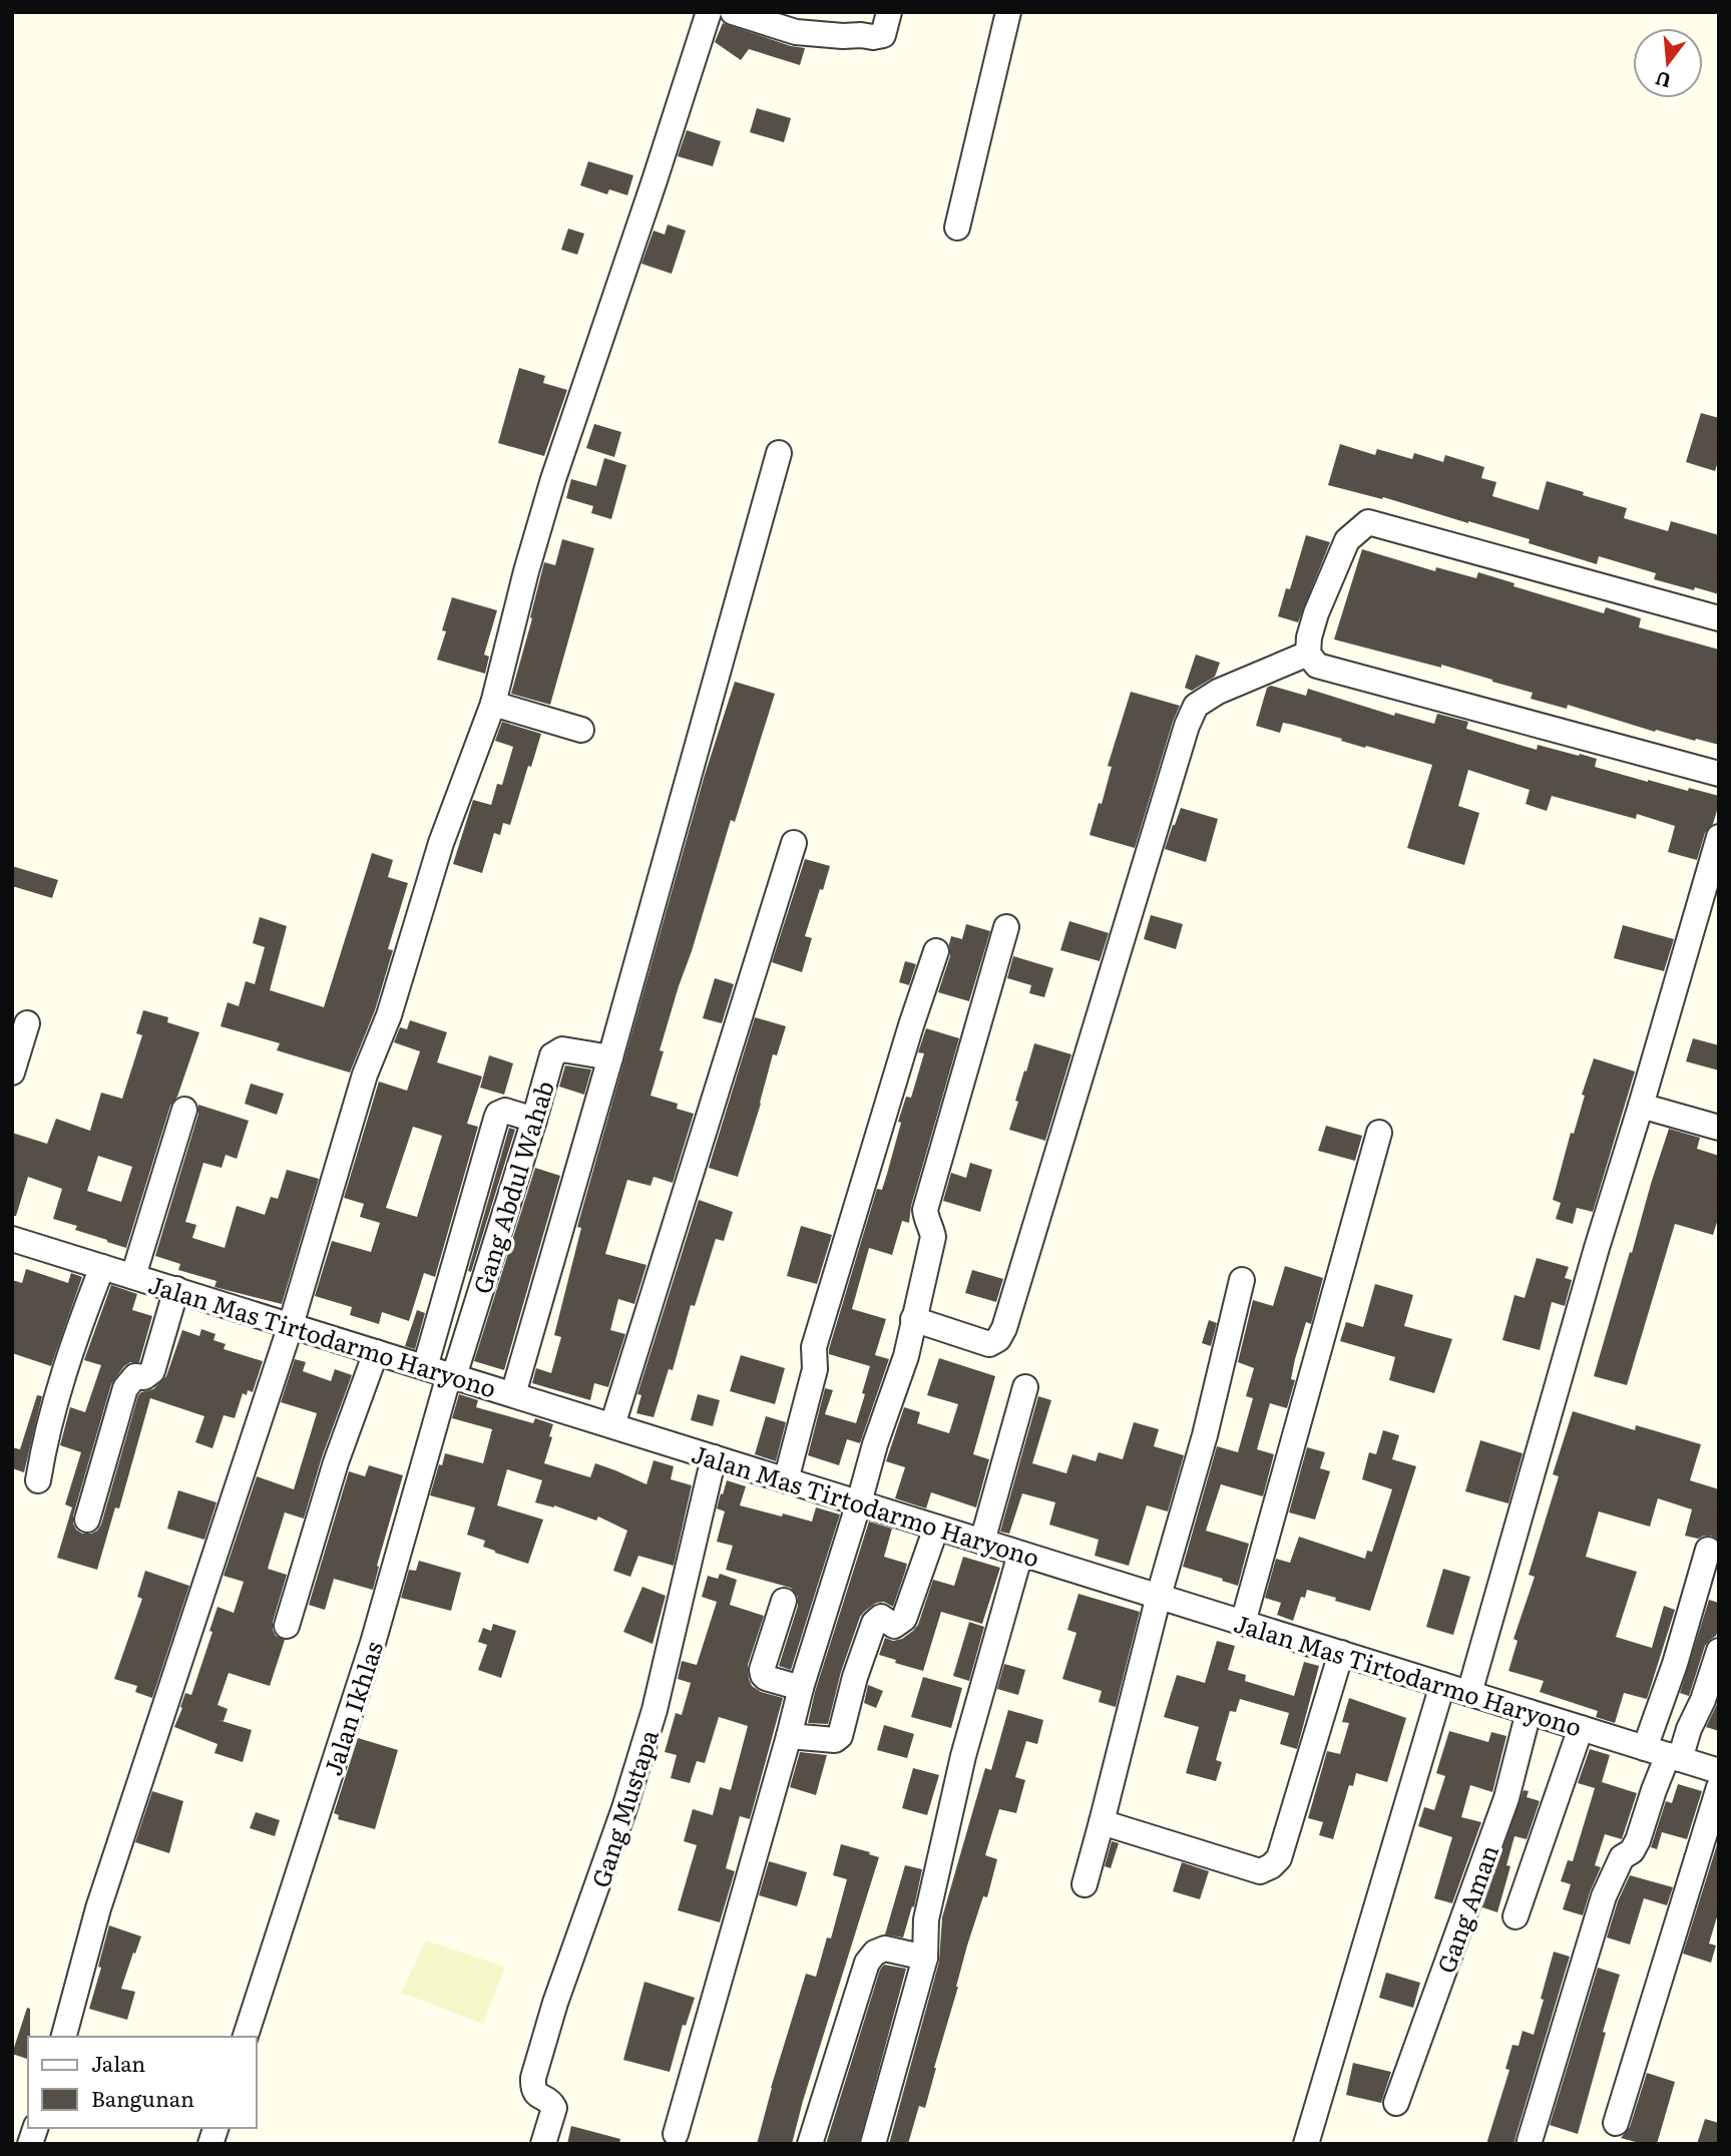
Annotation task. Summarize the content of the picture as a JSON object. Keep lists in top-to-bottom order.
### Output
{
  "streets": {
    "street": [
      "Gang Abdul Wahab",
      "Jalan Mas Tirtodarmo Haryono",
      "Jalan Ikhlas",
      "Gang Mustapa",
      "Gang Aman"
    ]
  },
  "crossings": [
    ["Gang Abdul Wahab", "Jalan Mas Tirtodarmo Haryono"],
    ["Gang Abdul Wahab", "Jalan Ikhlas"],
    ["Jalan Mas Tirtodarmo Haryono", "Jalan Ikhlas"],
    ["Jalan Mas Tirtodarmo Haryono", "Gang Mustapa"],
    ["Jalan Mas Tirtodarmo Haryono", "Gang Aman"]
  ],
  "legend": ["Jalan", "Bangunan"],
  "north": "bottom"
}
